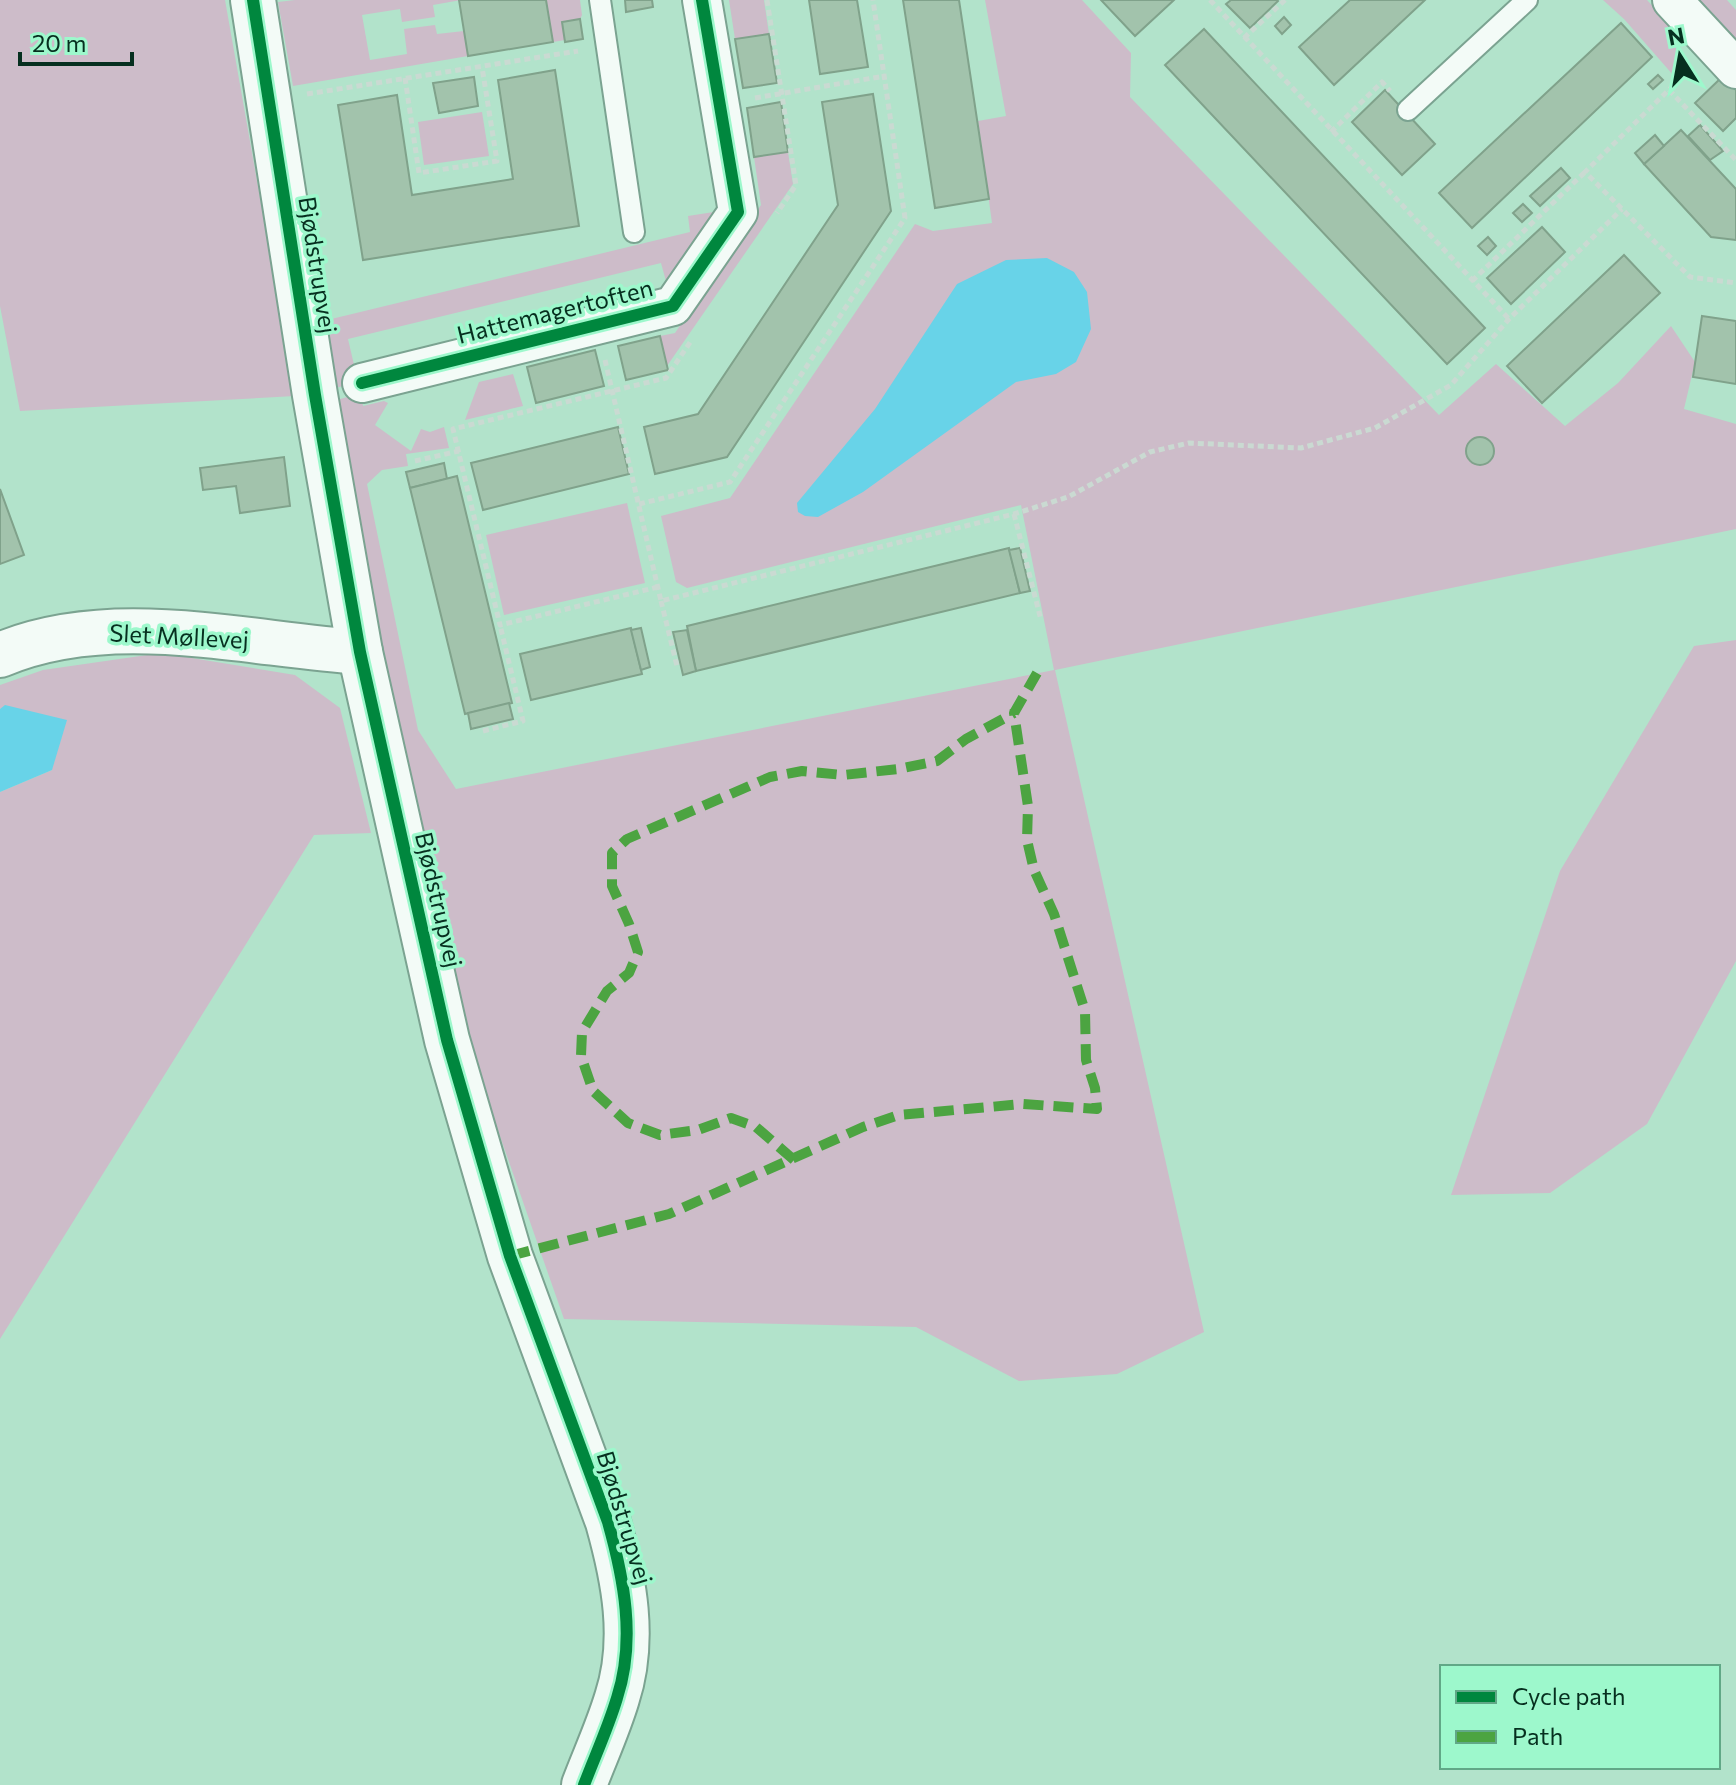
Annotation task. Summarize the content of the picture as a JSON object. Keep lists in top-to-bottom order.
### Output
{
  "streets": {
    "street": ["Bjødstrupvej", "Hattemagertoften", "Slet Møllevej"]
  },
  "crossings": [
    ["Bjødstrupvej", "Slet Møllevej"]
  ],
  "legend": ["Cycle path", "Path"],
  "scale_bar": "20 m",
  "north": "top"
}
